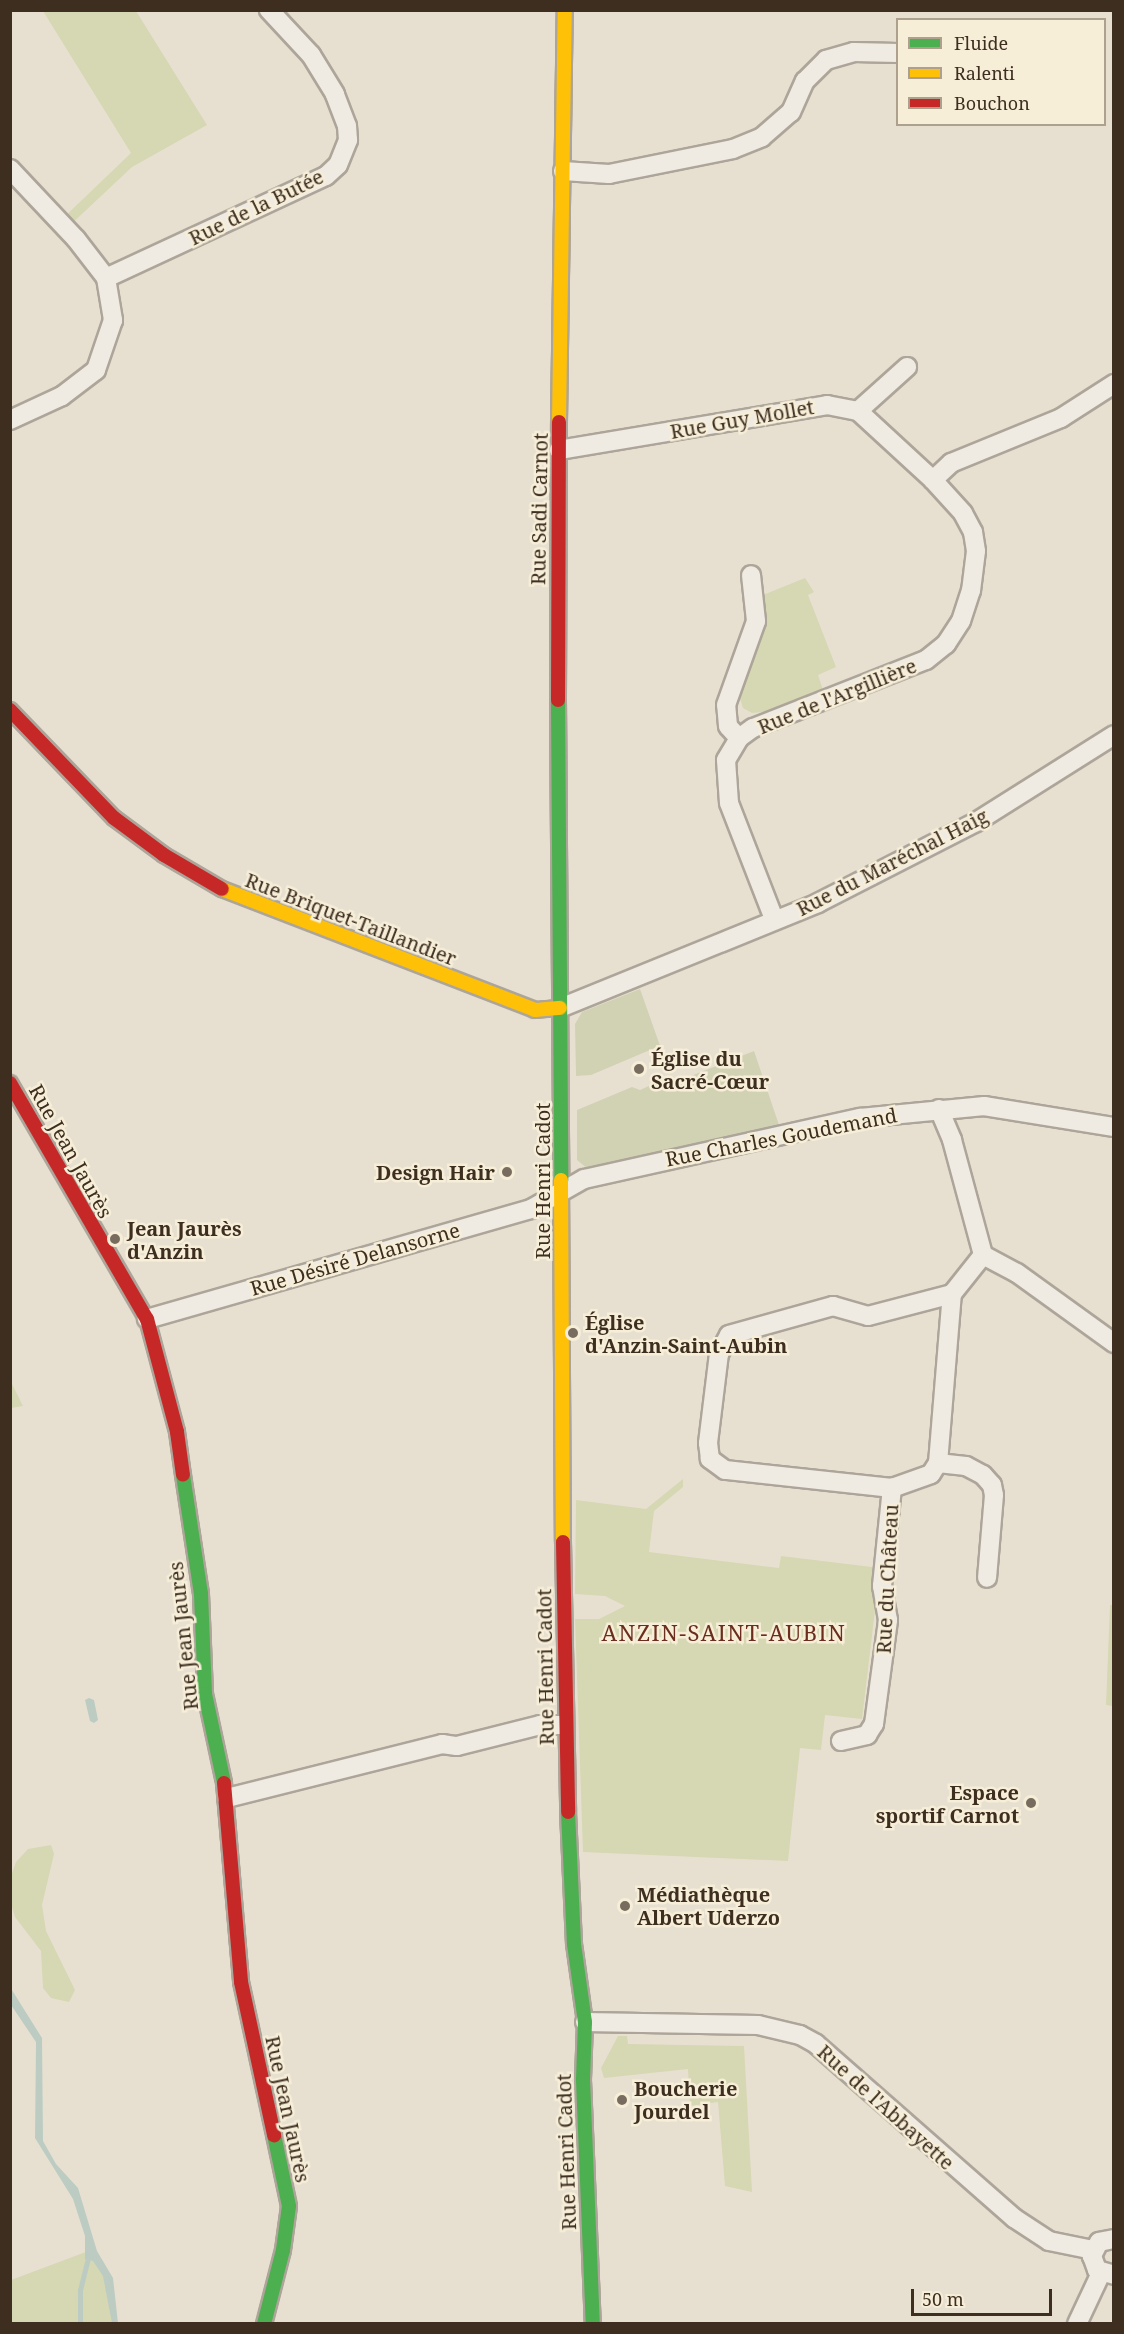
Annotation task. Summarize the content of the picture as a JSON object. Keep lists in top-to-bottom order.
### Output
{
  "streets": {
    "main road": [
      "Rue Sadi Carnot",
      "Rue Briquet-Taillandier",
      "Rue Jean Jaurès",
      "Rue Henri Cadot"
    ],
    "street": [
      "Rue de la Butée",
      "Rue Guy Mollet",
      "Rue de l'Argillière",
      "Rue du Maréchal Haig",
      "Rue Charles Goudemand",
      "Rue Désiré Delansorne",
      "Rue du Château",
      "Rue de l'Abbayette"
    ]
  },
  "crossings": [
    ["Rue Guy Mollet", "Rue Sadi Carnot"],
    ["Rue Guy Mollet", "Rue de l'Argillière"],
    ["Rue Sadi Carnot", "Rue du Maréchal Haig"],
    ["Rue Sadi Carnot", "Rue Briquet-Taillandier"],
    ["Rue Sadi Carnot", "Rue Henri Cadot"],
    ["Rue de l'Argillière", "Rue du Maréchal Haig"],
    ["Rue du Maréchal Haig", "Rue Briquet-Taillandier"],
    ["Rue du Maréchal Haig", "Rue Henri Cadot"],
    ["Rue Briquet-Taillandier", "Rue Henri Cadot"],
    ["Rue Charles Goudemand", "Rue Henri Cadot"],
    ["Rue Charles Goudemand", "Rue Désiré Delansorne"],
    ["Rue Jean Jaurès", "Rue Désiré Delansorne"],
    ["Rue Henri Cadot", "Rue Désiré Delansorne"],
    ["Rue Henri Cadot", "Rue de l'Abbayette"]
  ],
  "districts": ["ANZIN-SAINT-AUBIN"],
  "places": [
    "Église du Sacré-Cœur",
    "Design Hair",
    "Jean Jaurès d'Anzin",
    "Église d'Anzin-Saint-Aubin",
    "Espace sportif Carnot",
    "Médiathèque Albert Uderzo",
    "Boucherie Jourdel"
  ],
  "legend": ["Fluide", "Ralenti", "Bouchon"],
  "scale_bar": "50 m"
}
